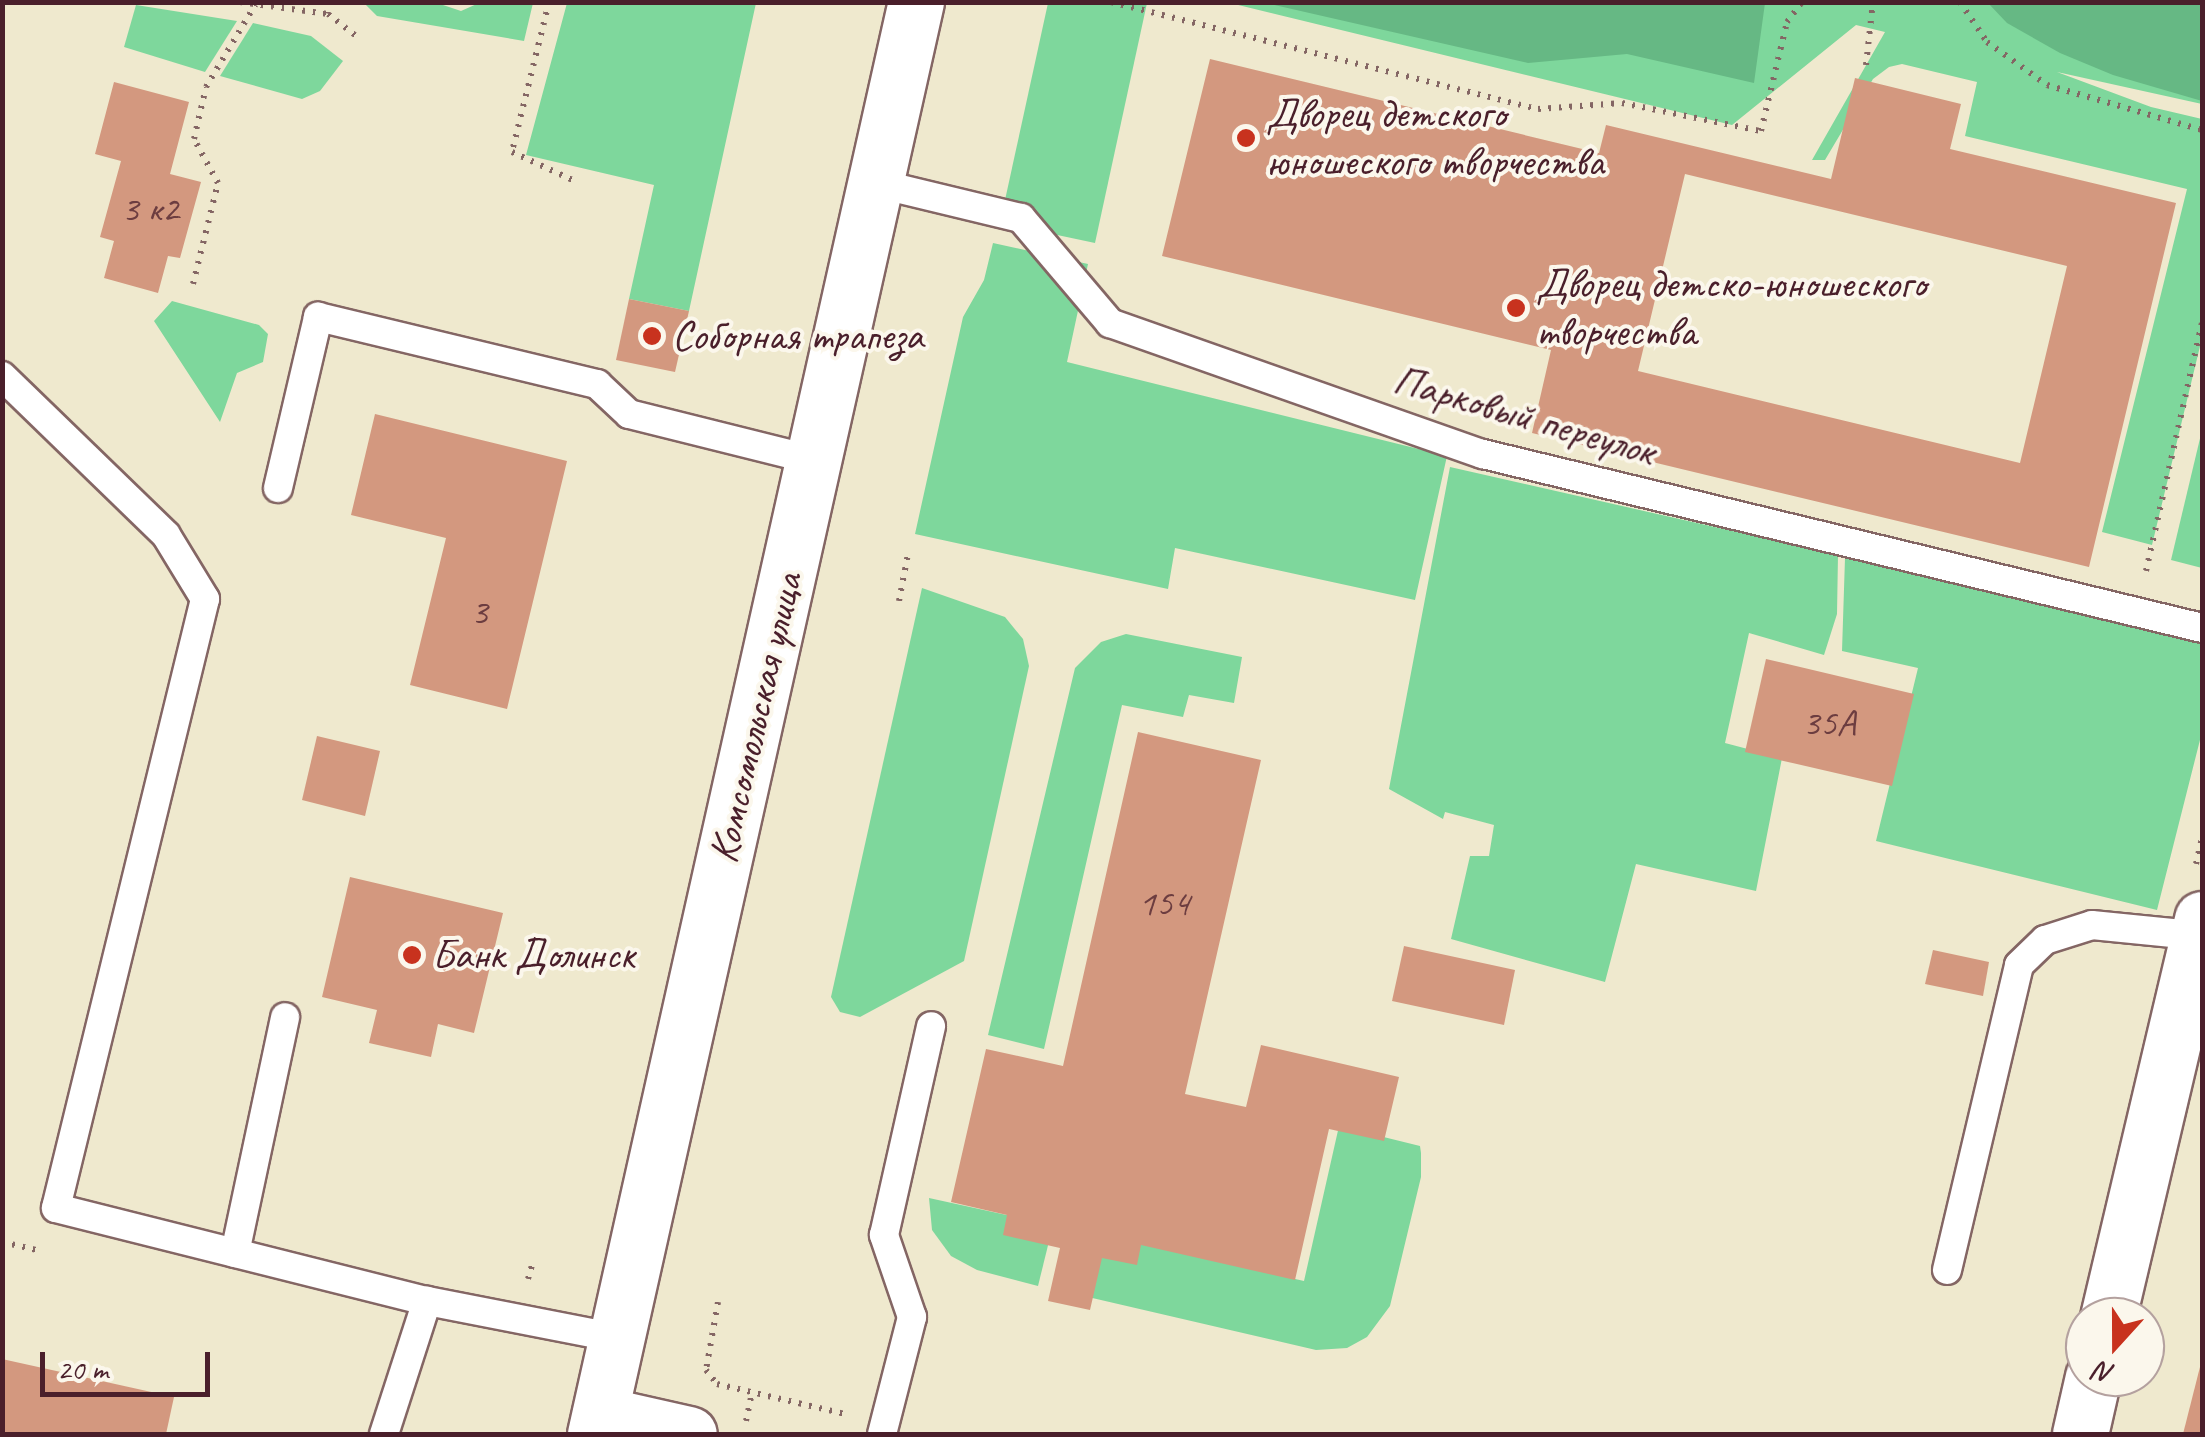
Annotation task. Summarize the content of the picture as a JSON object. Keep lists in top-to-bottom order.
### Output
{
  "streets": {
    "main road": ["Комсомольская улица"],
    "lane": ["Парковый переулок"]
  },
  "crossings": [
    ["Парковый переулок", "Комсомольская улица"]
  ],
  "places": [
    "Дворец детского юношеского творчества",
    "Дворец детско-юношеского творчества",
    "Соборная трапеза",
    "Банк Долинск"
  ],
  "house_numbers": [
    "3 к2",
    "3",
    "35А",
    "154"
  ],
  "scale_bar": "20 m",
  "north": "bottom"
}
